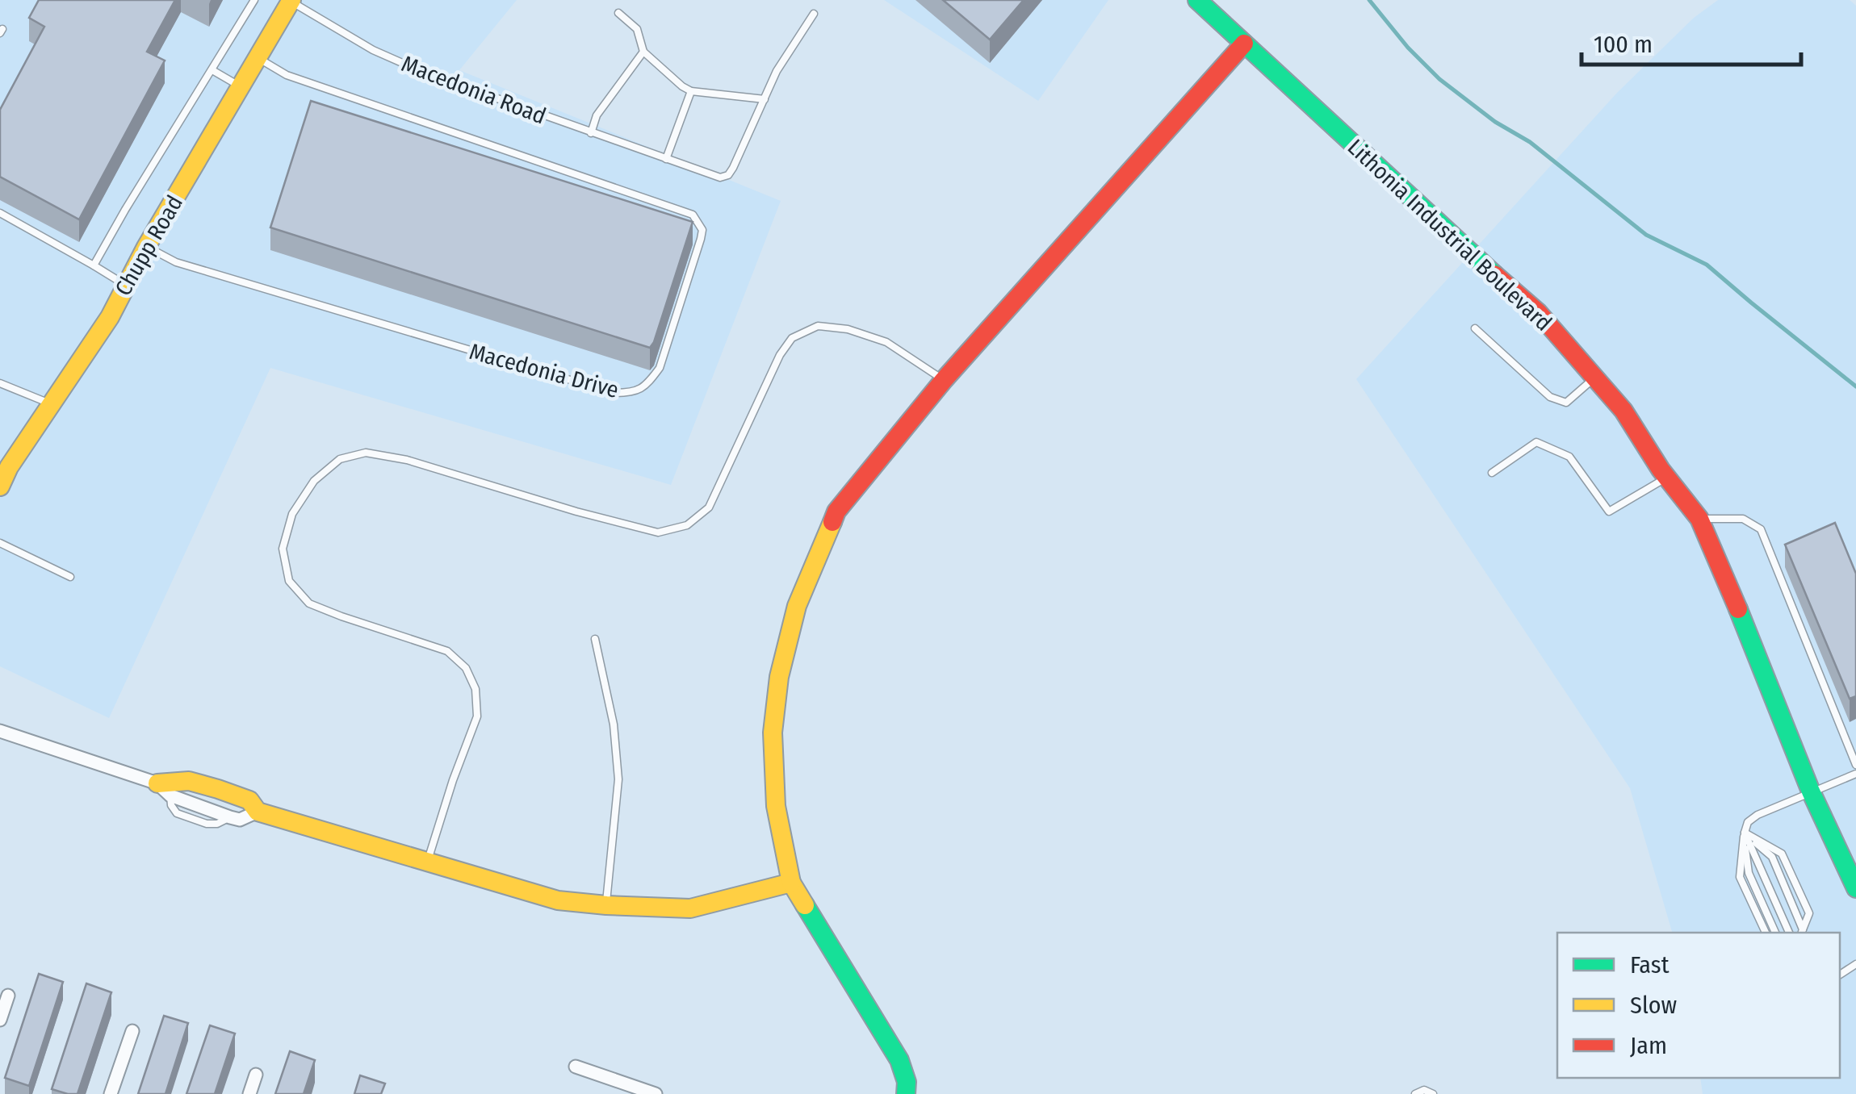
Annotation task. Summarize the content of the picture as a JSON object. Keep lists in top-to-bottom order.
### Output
{
  "streets": {
    "street": ["Lithonia Industrial Boulevard", "Chupp Road"],
    "lane": ["Macedonia Road", "Macedonia Drive"]
  },
  "crossings": [
    ["Macedonia Road", "Chupp Road"],
    ["Chupp Road", "Macedonia Drive"]
  ],
  "legend": ["Fast", "Slow", "Jam"],
  "scale_bar": "100 m"
}
